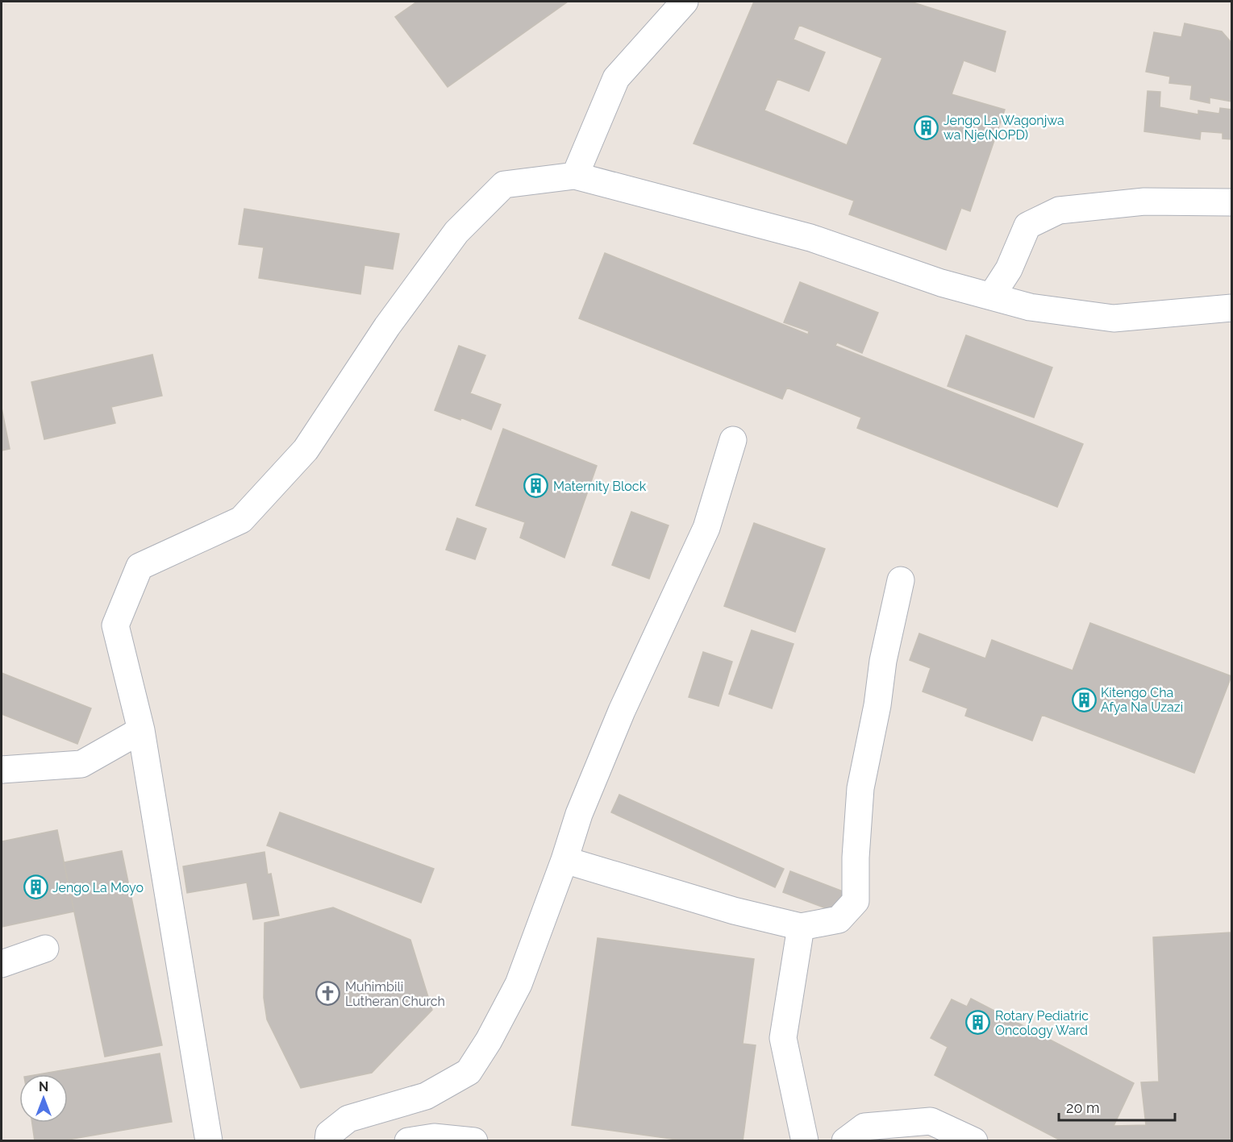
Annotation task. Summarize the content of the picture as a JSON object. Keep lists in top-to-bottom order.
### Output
{
  "places": {
    "building": [
      "Jengo La Wagonjwa wa Nje(NOPD)",
      "Maternity Block",
      "Kitengo Cha Afya Na Uzazi",
      "Jengo La Moyo",
      "Rotary Pediatric Oncology Ward"
    ],
    "church": ["Muhimbili Lutheran Church"]
  },
  "scale_bar": "20 m",
  "north": "top"
}
